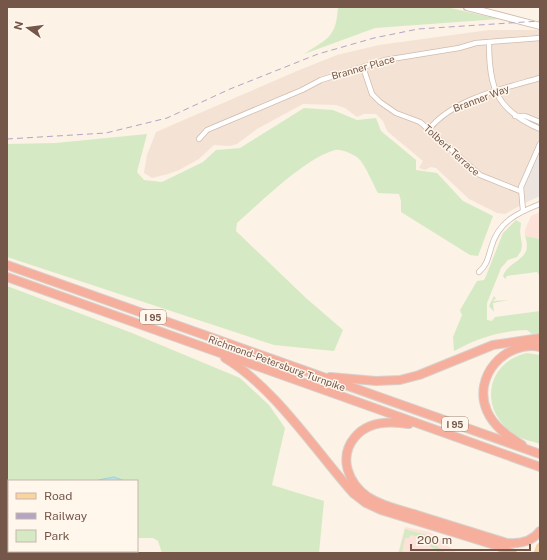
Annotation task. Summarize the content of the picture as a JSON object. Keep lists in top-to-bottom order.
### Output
{
  "streets": {
    "highway": ["I 95", "Richmond-Petersburg Turnpike"],
    "street": ["Branner Place", "Branner Way", "Tolbert Terrace"]
  },
  "crossings": [
    ["Branner Place", "Tolbert Terrace"],
    ["Branner Way", "Tolbert Terrace"]
  ],
  "legend": ["Road", "Railway", "Park"],
  "scale_bar": "200 m",
  "north": "left"
}
